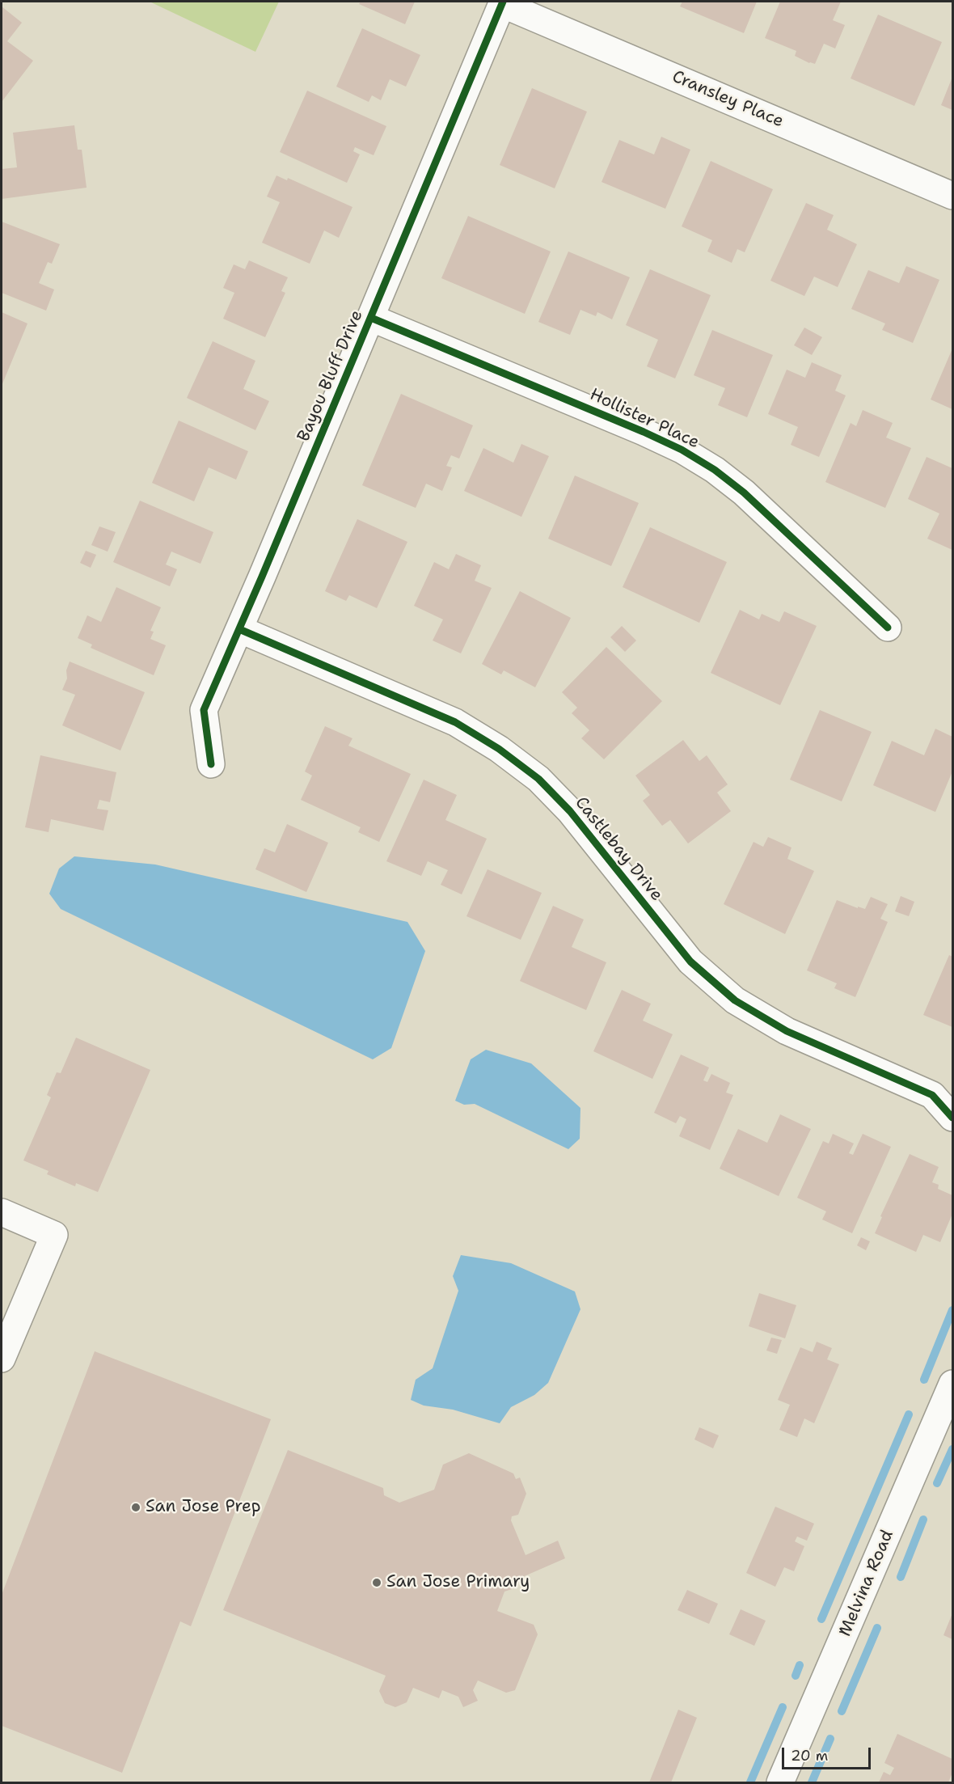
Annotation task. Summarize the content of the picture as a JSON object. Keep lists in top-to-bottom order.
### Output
{
  "streets": {
    "street": [
      "Cransley Place",
      "Bayou Bluff Drive",
      "Hollister Place",
      "Castlebay Drive",
      "Melvina Road"
    ]
  },
  "crossings": [
    ["Cransley Place", "Bayou Bluff Drive"],
    ["Bayou Bluff Drive", "Hollister Place"],
    ["Bayou Bluff Drive", "Castlebay Drive"]
  ],
  "places": ["San Jose Prep", "San Jose Primary"],
  "scale_bar": "20 m"
}
